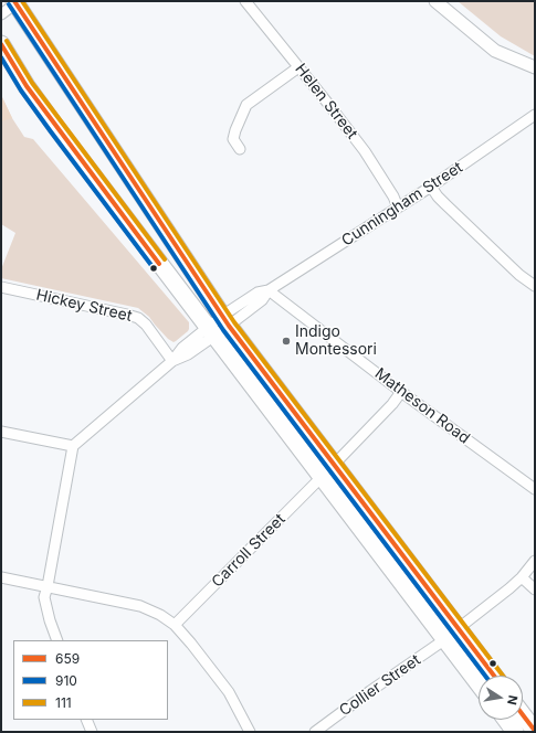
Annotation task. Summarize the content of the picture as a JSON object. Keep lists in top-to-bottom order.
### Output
{
  "streets": {
    "street": [
      "Helen Street",
      "Cunningham Street",
      "Hickey Street",
      "Matheson Road",
      "Carroll Street",
      "Collier Street"
    ]
  },
  "crossings": [
    ["Helen Street", "Cunningham Street"],
    ["Cunningham Street", "Hickey Street"],
    ["Cunningham Street", "Matheson Road"]
  ],
  "places": ["Indigo Montessori"],
  "lines": ["transit line 659", "transit line 111", "transit line 910"],
  "legend": ["659", "910", "111"],
  "north": "right"
}
